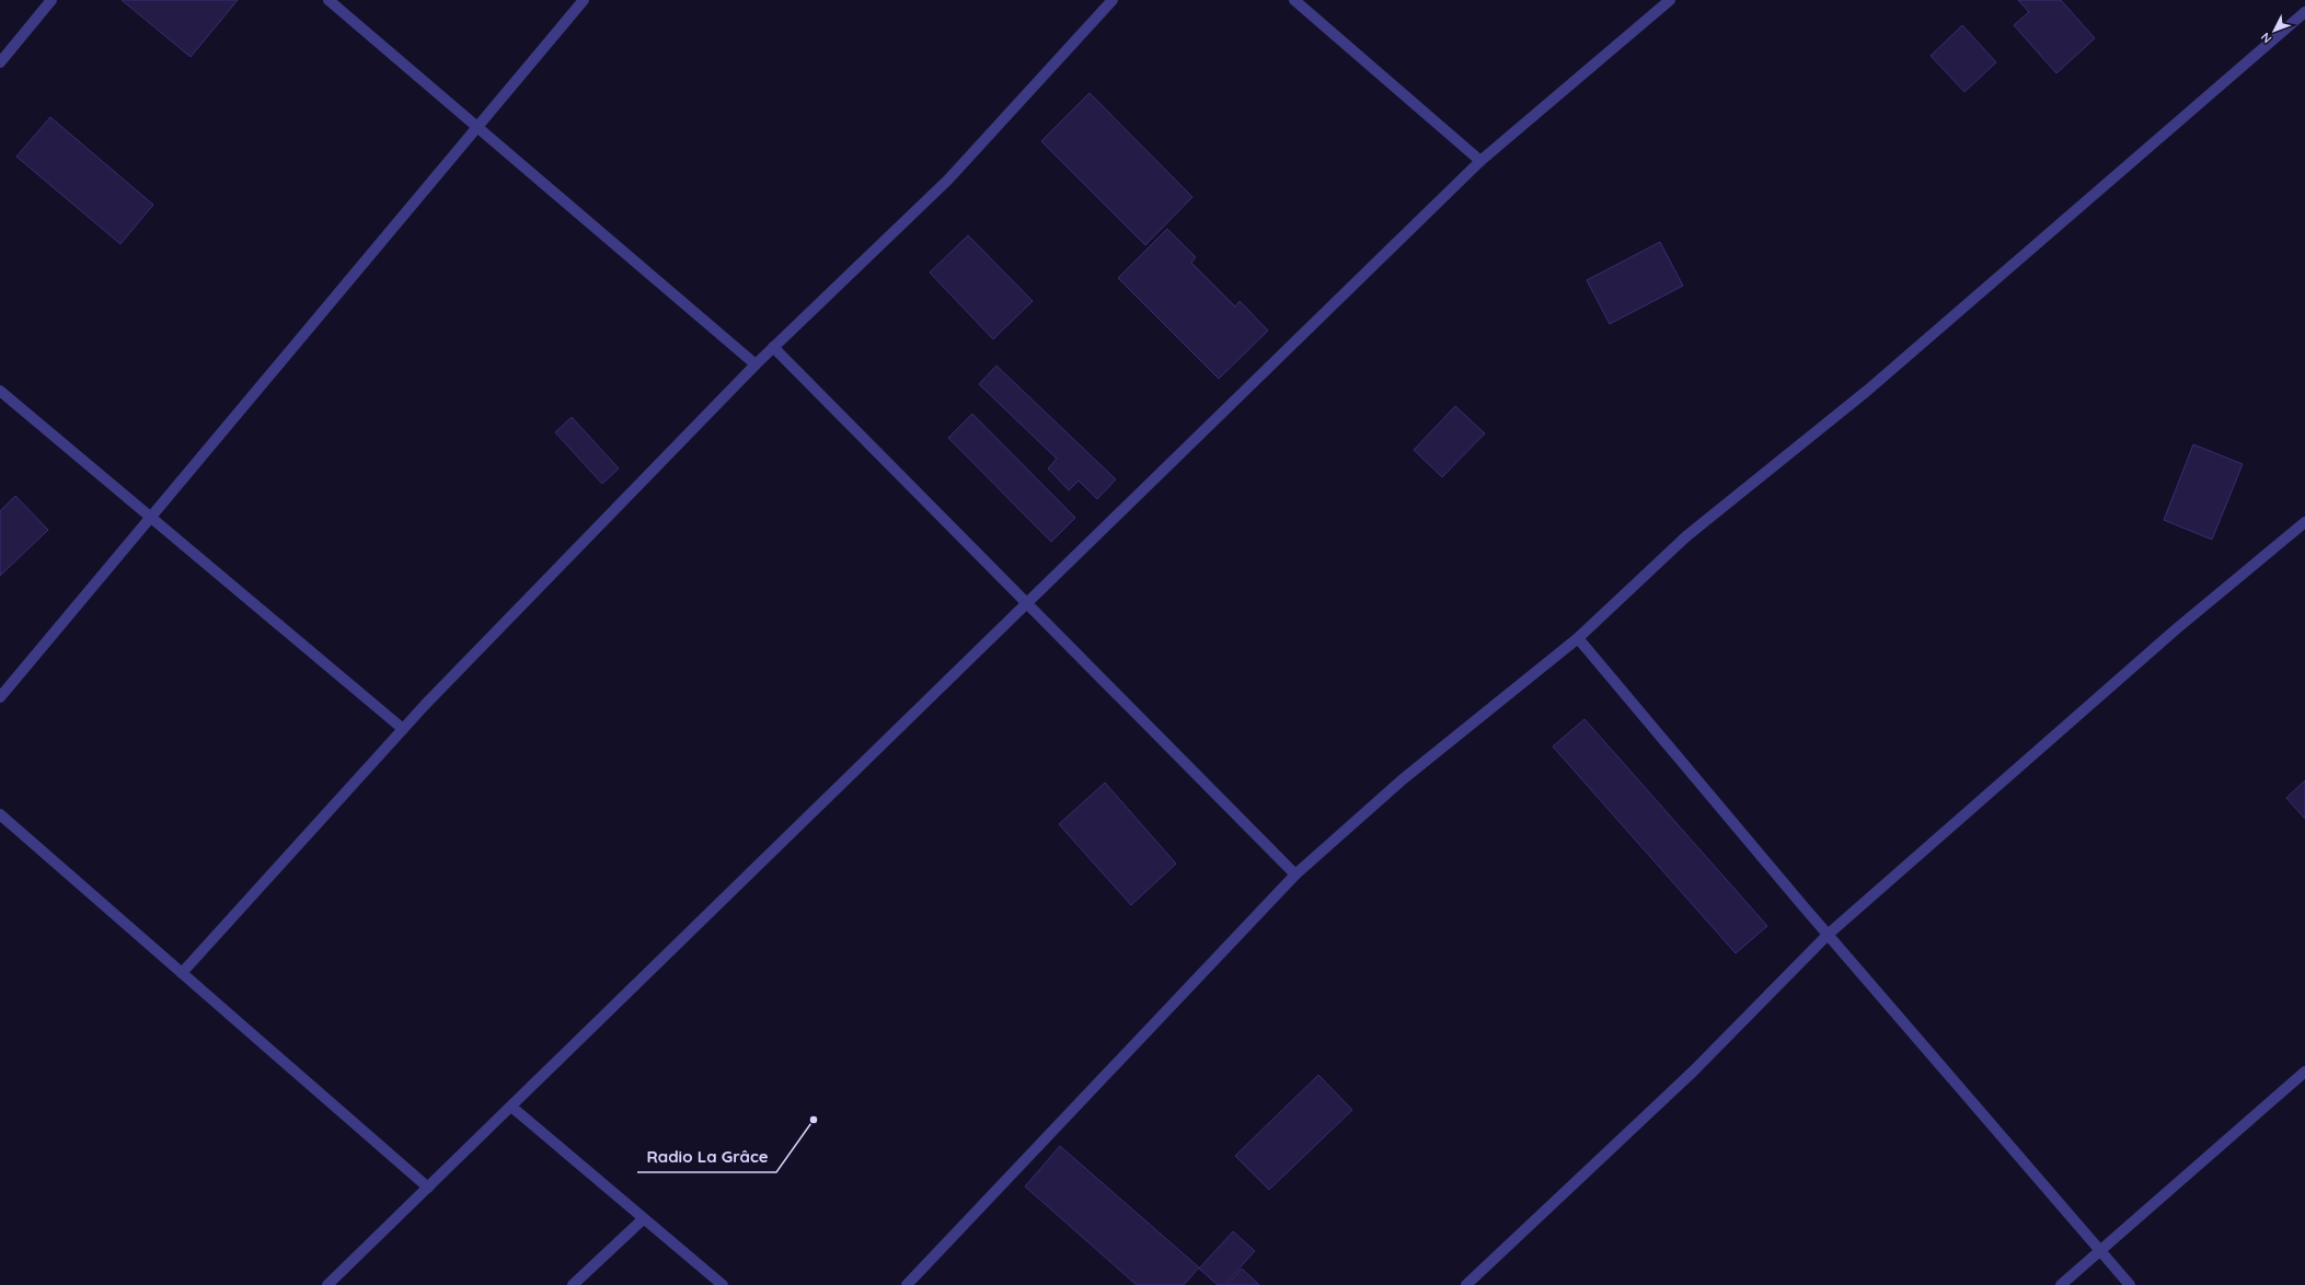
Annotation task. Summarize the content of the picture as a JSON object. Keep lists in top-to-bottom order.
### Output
{
  "places": ["Radio La Grâce"],
  "north": "bottom left"
}
